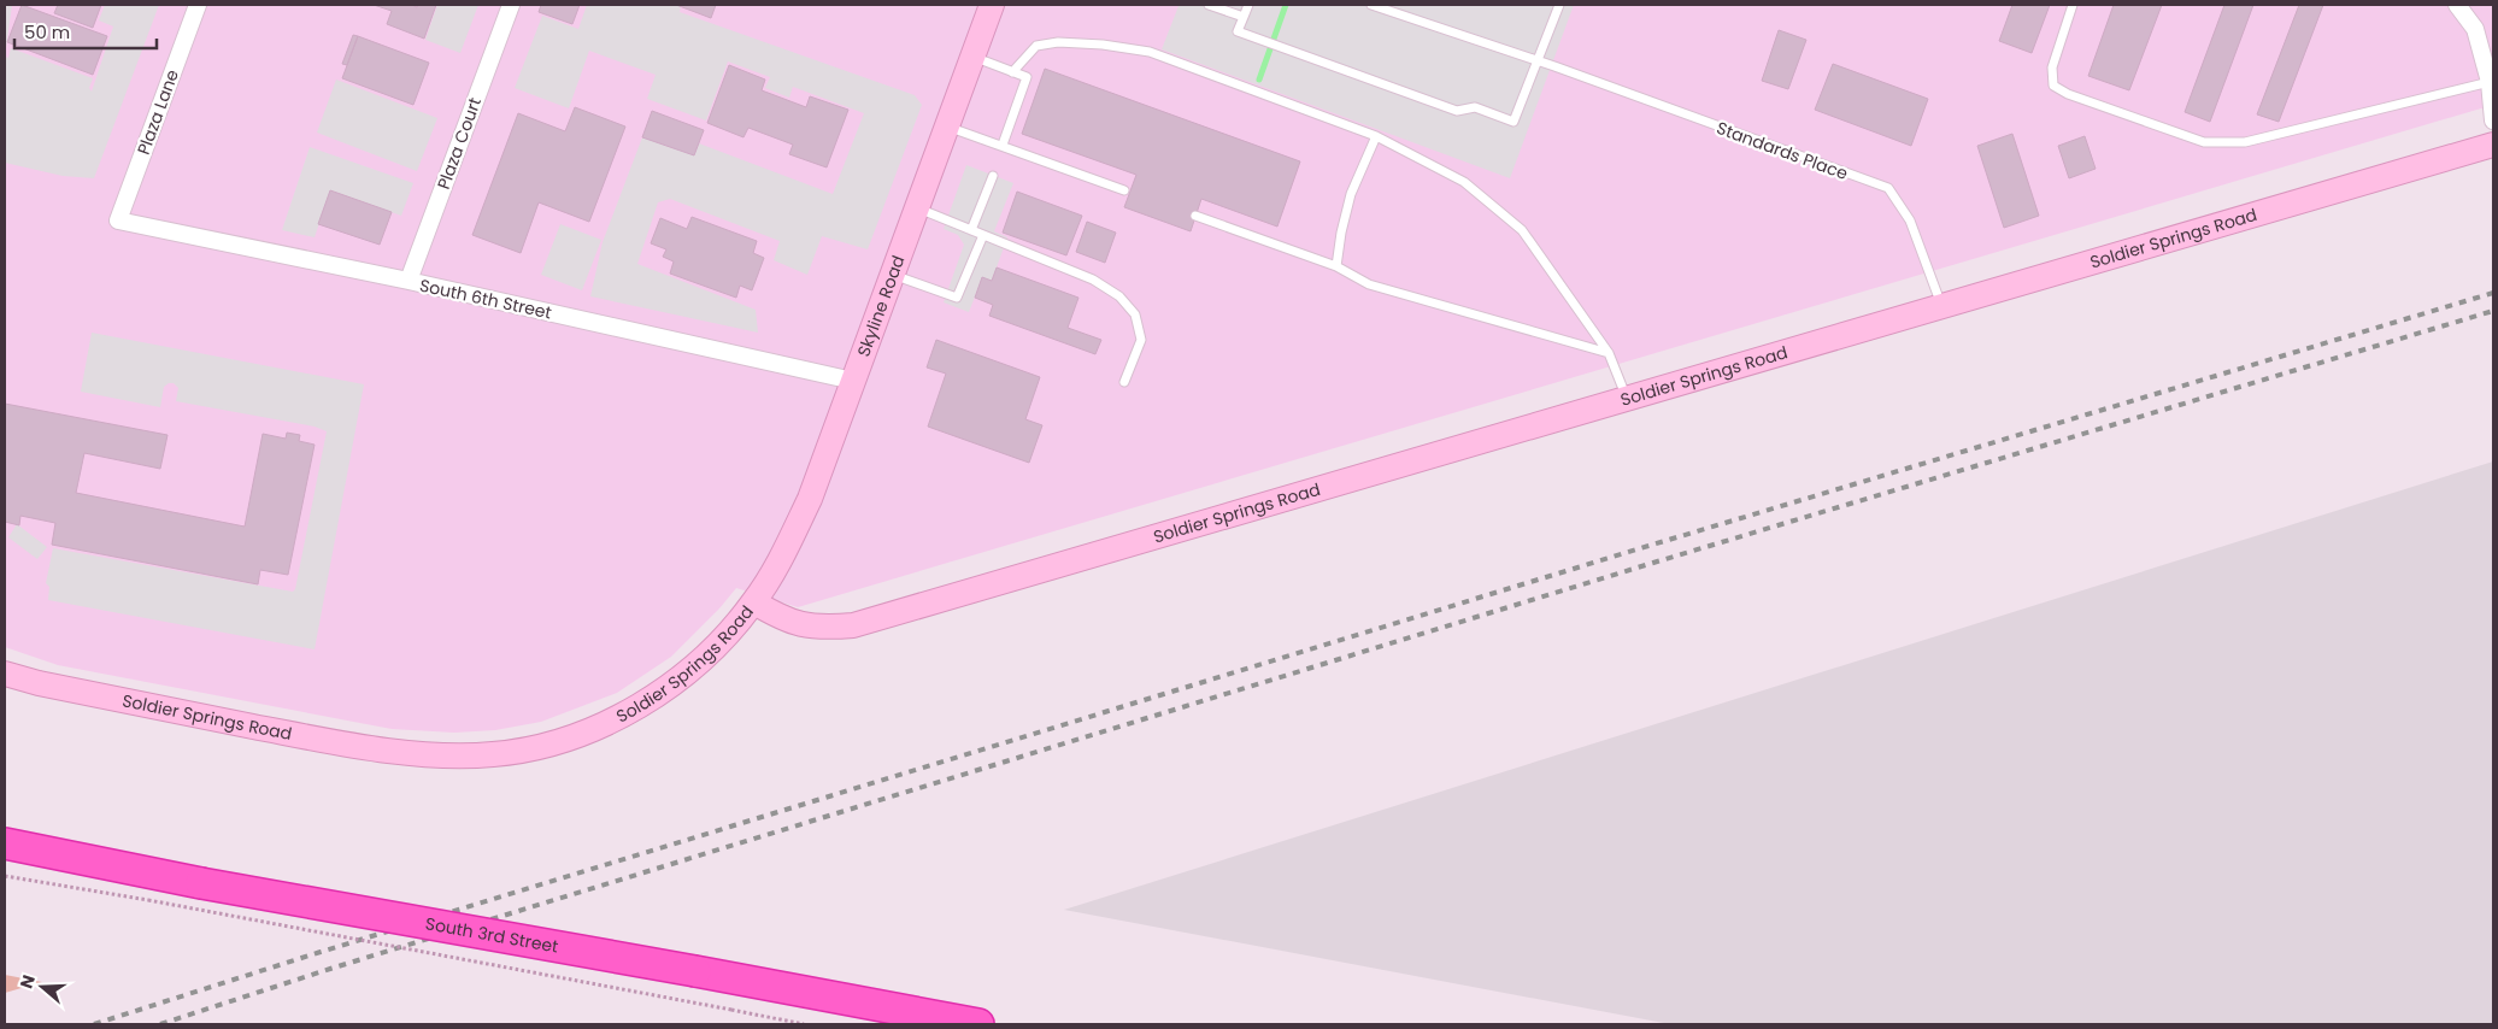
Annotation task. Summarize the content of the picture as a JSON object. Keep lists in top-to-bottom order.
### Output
{
  "streets": {
    "highway": ["South 3rd Street"],
    "street": [
      "Plaza Lane",
      "Plaza Court",
      "Soldier Springs Road",
      "South 6th Street",
      "Skyline Road"
    ],
    "lane": ["Standards Place"]
  },
  "crossings": [
    ["Plaza Lane", "South 6th Street"],
    ["Plaza Court", "South 6th Street"],
    ["Standards Place", "Soldier Springs Road"],
    ["Soldier Springs Road", "Skyline Road"],
    ["South 6th Street", "Skyline Road"]
  ],
  "scale_bar": "50 m",
  "north": "left"
}
